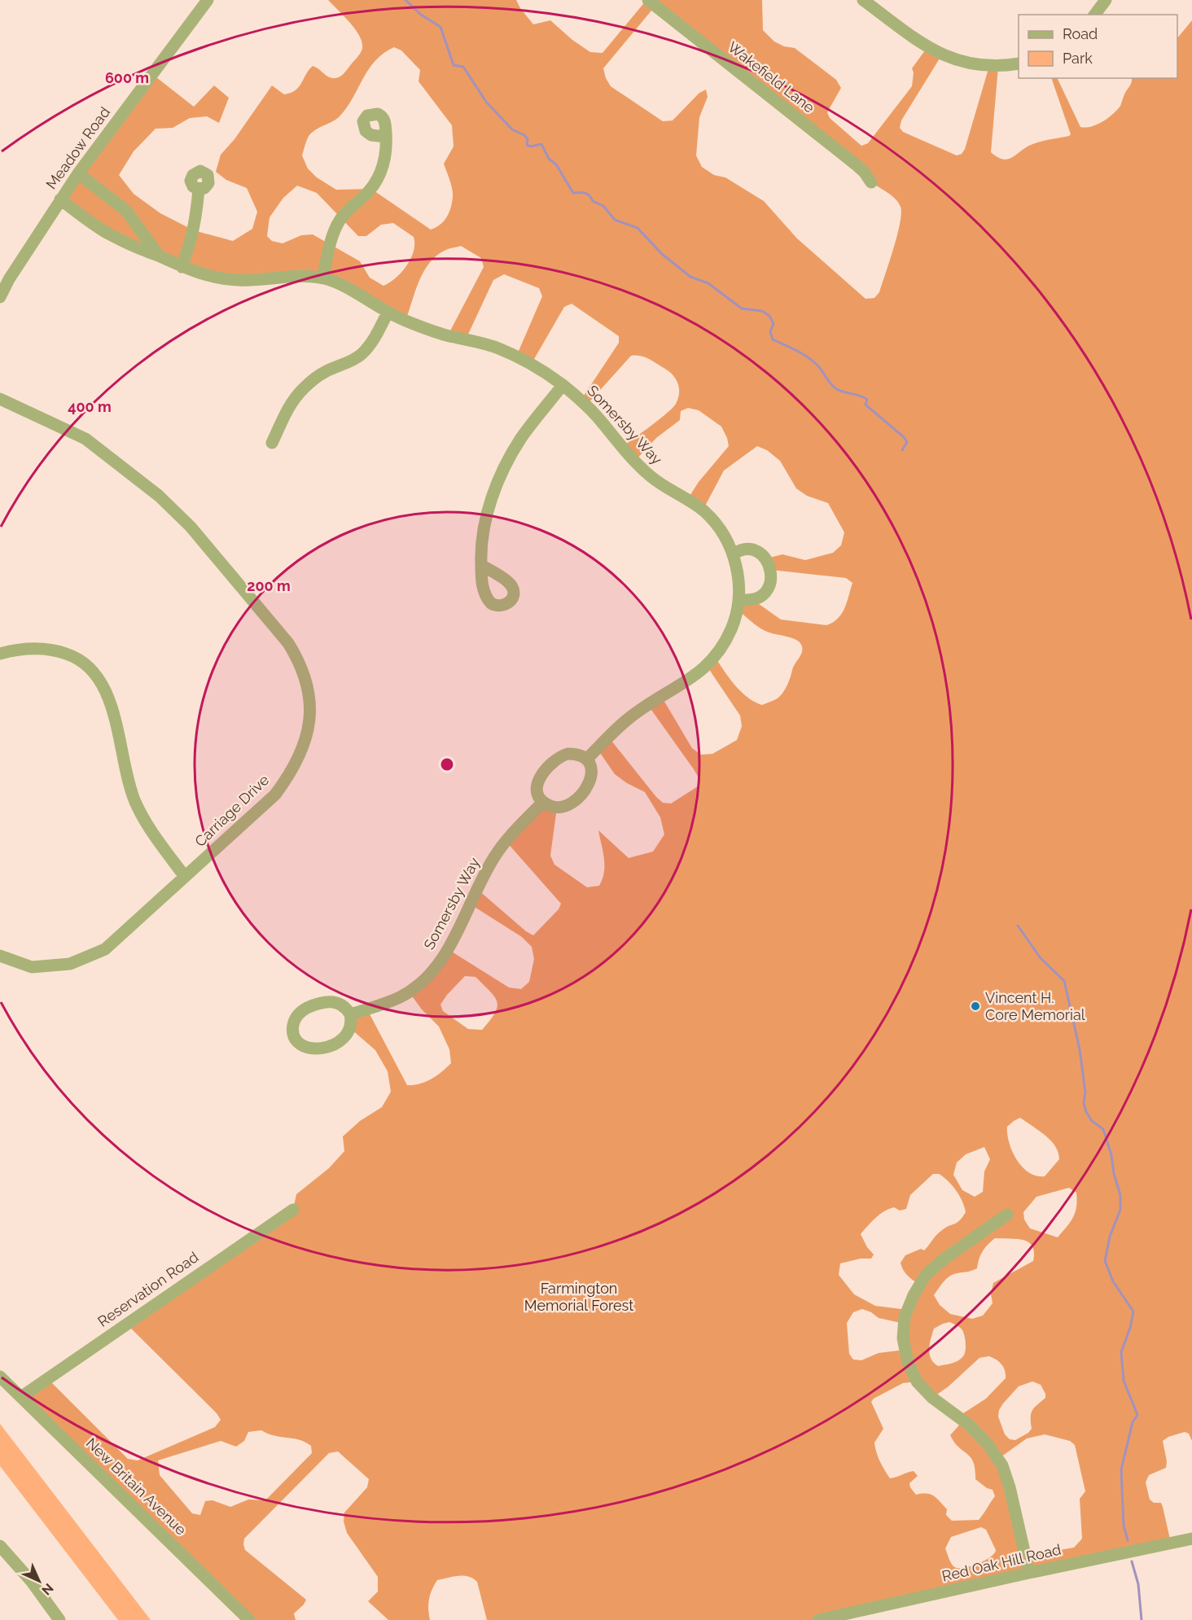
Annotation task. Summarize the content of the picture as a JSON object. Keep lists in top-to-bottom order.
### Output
{
  "streets": {
    "street": [
      "Wakefield Lane",
      "Meadow Road",
      "Somersby Way",
      "Carriage Drive",
      "Reservation Road",
      "New Britain Avenue",
      "Red Oak Hill Road"
    ]
  },
  "crossings": [
    ["Meadow Road", "Somersby Way"],
    ["Reservation Road", "New Britain Avenue"]
  ],
  "parks": ["Farmington Memorial Forest"],
  "places": ["Vincent H. Core Memorial"],
  "legend": ["Road", "Park"],
  "north": "bottom right",
  "rings": ["600 m", "400 m", "200 m"]
}
